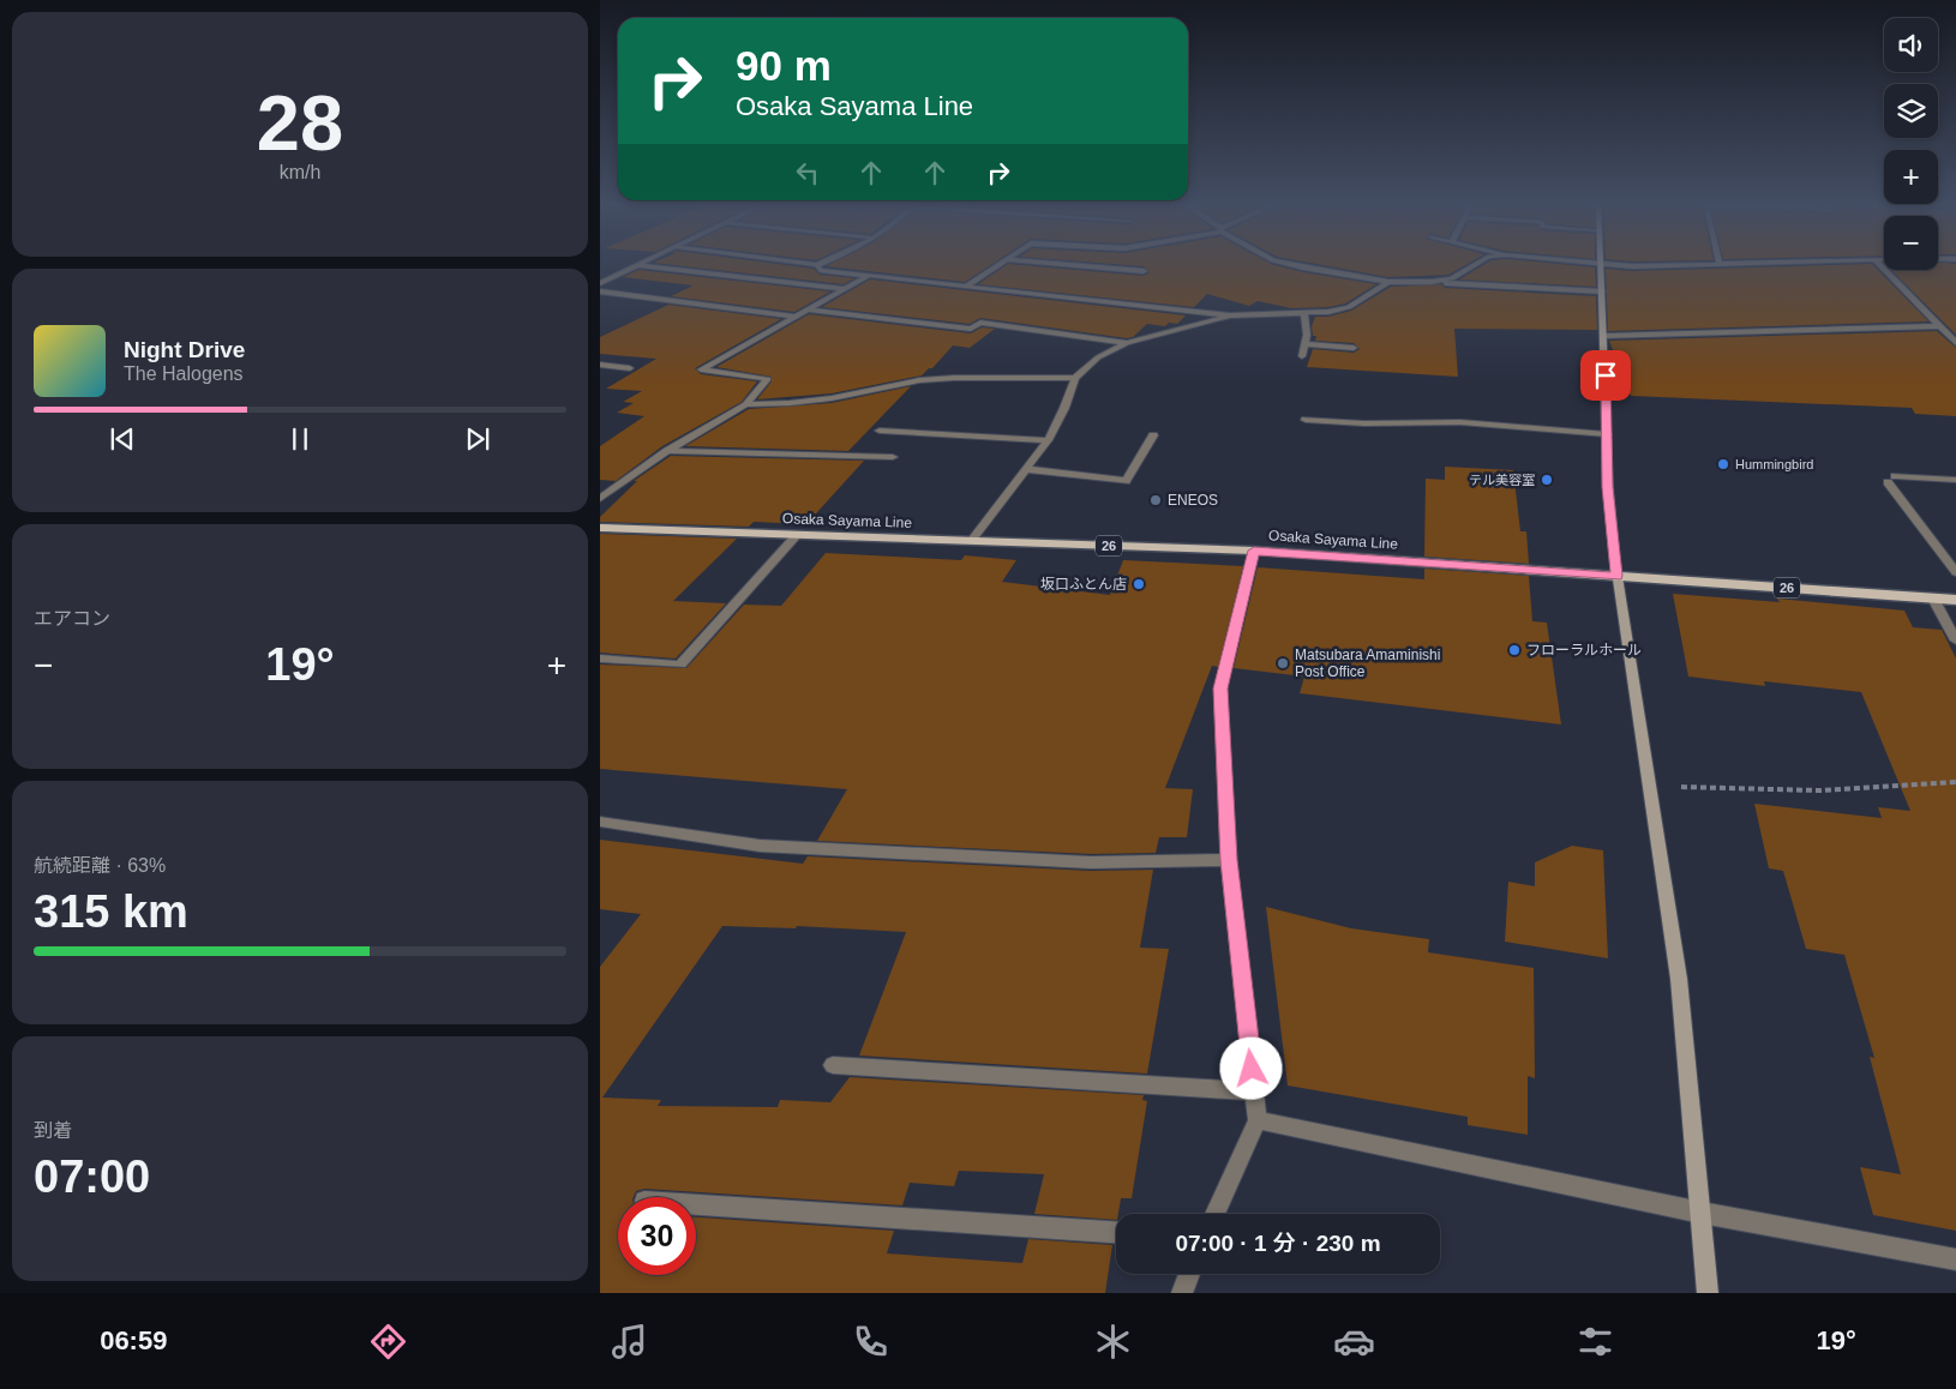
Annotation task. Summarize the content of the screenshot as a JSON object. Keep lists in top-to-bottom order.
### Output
{
  "streets": {
    "main road": ["Osaka Sayama Line", "26"]
  },
  "places": [
    "Hummingbird",
    "テル美容室",
    "ENEOS",
    "坂口ふとん店",
    "フローラルホール",
    "Matsubara Amaminishi Post Office"
  ],
  "page": {
    "tile": [
      ["28", "km/h"],
      "エアコン",
      ["航続距離 · 63%", "315 km"],
      ["到着", "07:00"]
    ],
    "map_buttons": ["+", "−"],
    "turn": ["90 m", "Osaka Sayama Line"],
    "song": ["Night Drive", "The Halogens"],
    "heat": ["−", "19°", "+"],
    "limit": "30",
    "trip": "07:00 · 1 分 · 230 m",
    "tabs": ["06:59", "19°"]
  }
}
